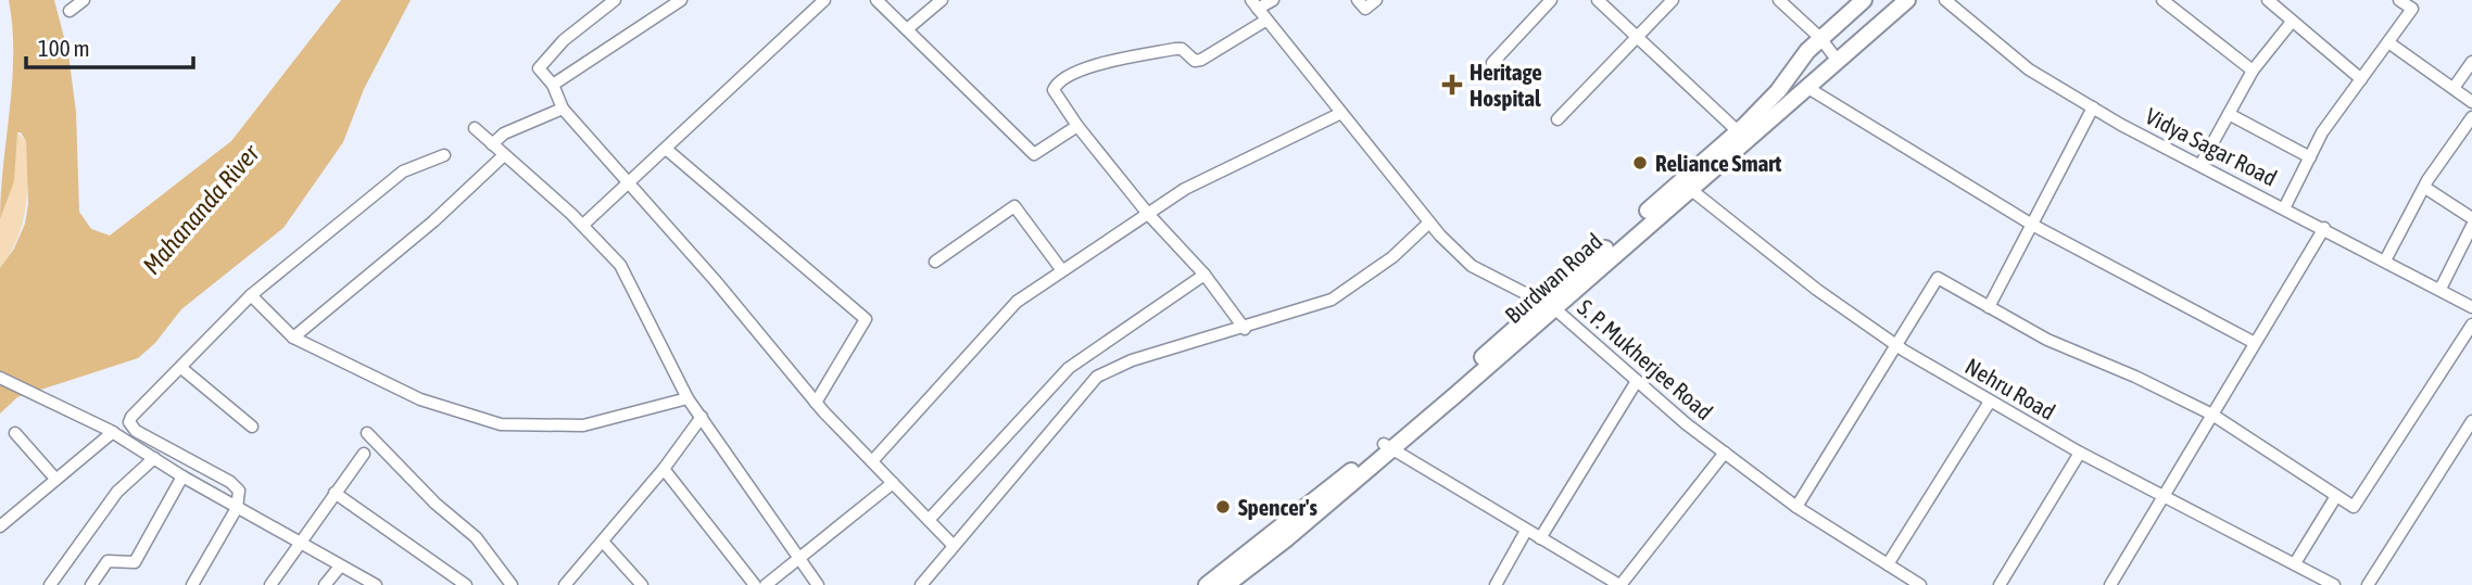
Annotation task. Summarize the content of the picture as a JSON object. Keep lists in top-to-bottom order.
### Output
{
  "streets": {
    "main road": ["Burdwan Road"],
    "street": ["Vidya Sagar Road", "S. P. Mukherjee Road", "Nehru Road"]
  },
  "crossings": [
    ["Burdwan Road", "S. P. Mukherjee Road"],
    ["Burdwan Road", "Nehru Road"]
  ],
  "water": ["Mahananda River"],
  "places": {
    "health": ["Heritage Hospital"],
    "other": ["Reliance Smart", "Spencer's"]
  },
  "scale_bar": "100 m"
}
